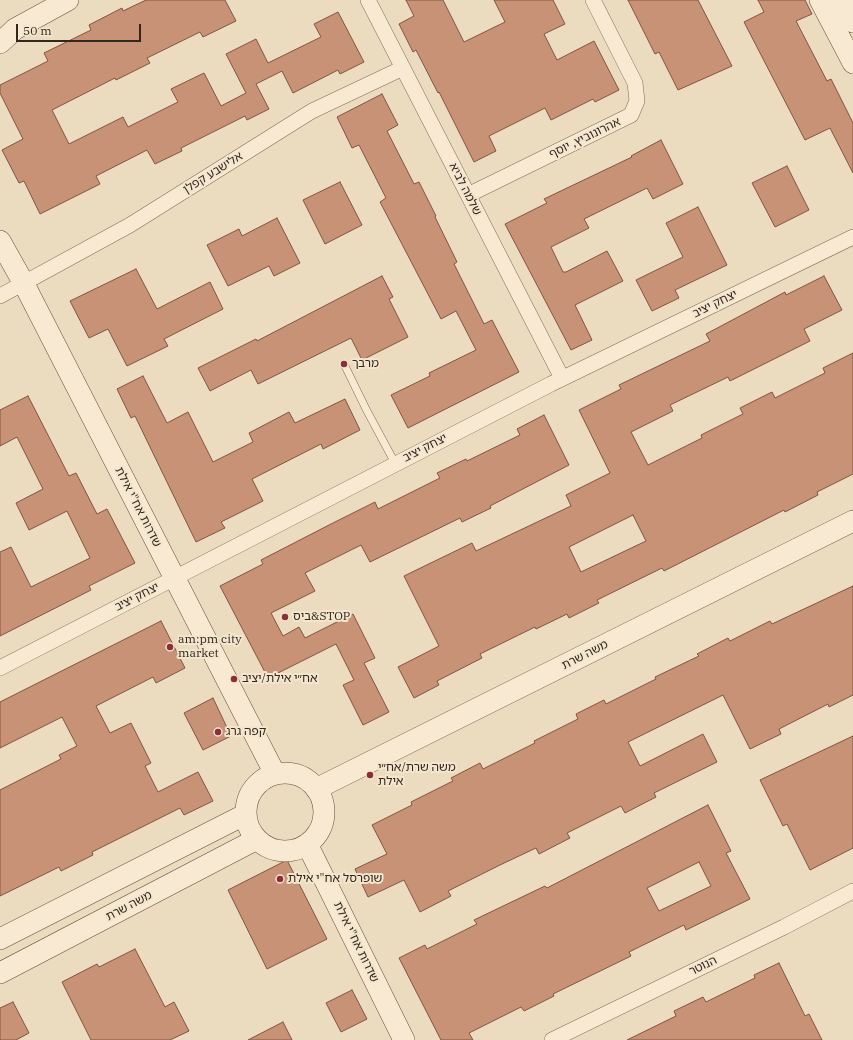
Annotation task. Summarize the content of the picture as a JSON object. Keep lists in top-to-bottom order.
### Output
{
  "streets": {
    "street": [
      "אהרונוביץ, יוסף",
      "אלישבע קפלן",
      "שלמה לביא",
      "יצחק יציב",
      "שדרות אח\"י אילת",
      "משה שרת",
      "הנוטר"
    ]
  },
  "crossings": [
    ["אהרונוביץ, יוסף", "שלמה לביא"],
    ["אלישבע קפלן", "שלמה לביא"],
    ["אלישבע קפלן", "שדרות אח\"י אילת"],
    ["שלמה לביא", "יצחק יציב"],
    ["יצחק יציב", "שדרות אח\"י אילת"],
    ["שדרות אח\"י אילת", "משה שרת"]
  ],
  "places": [
    "מרבך",
    "ביס&STOP",
    "am:pm city market",
    "אח״י אילת/יציב",
    "קפה גרג",
    "משה שרת/אח״י אילת",
    "שופרסל אח\"י אילת"
  ],
  "scale_bar": "50 m"
}
